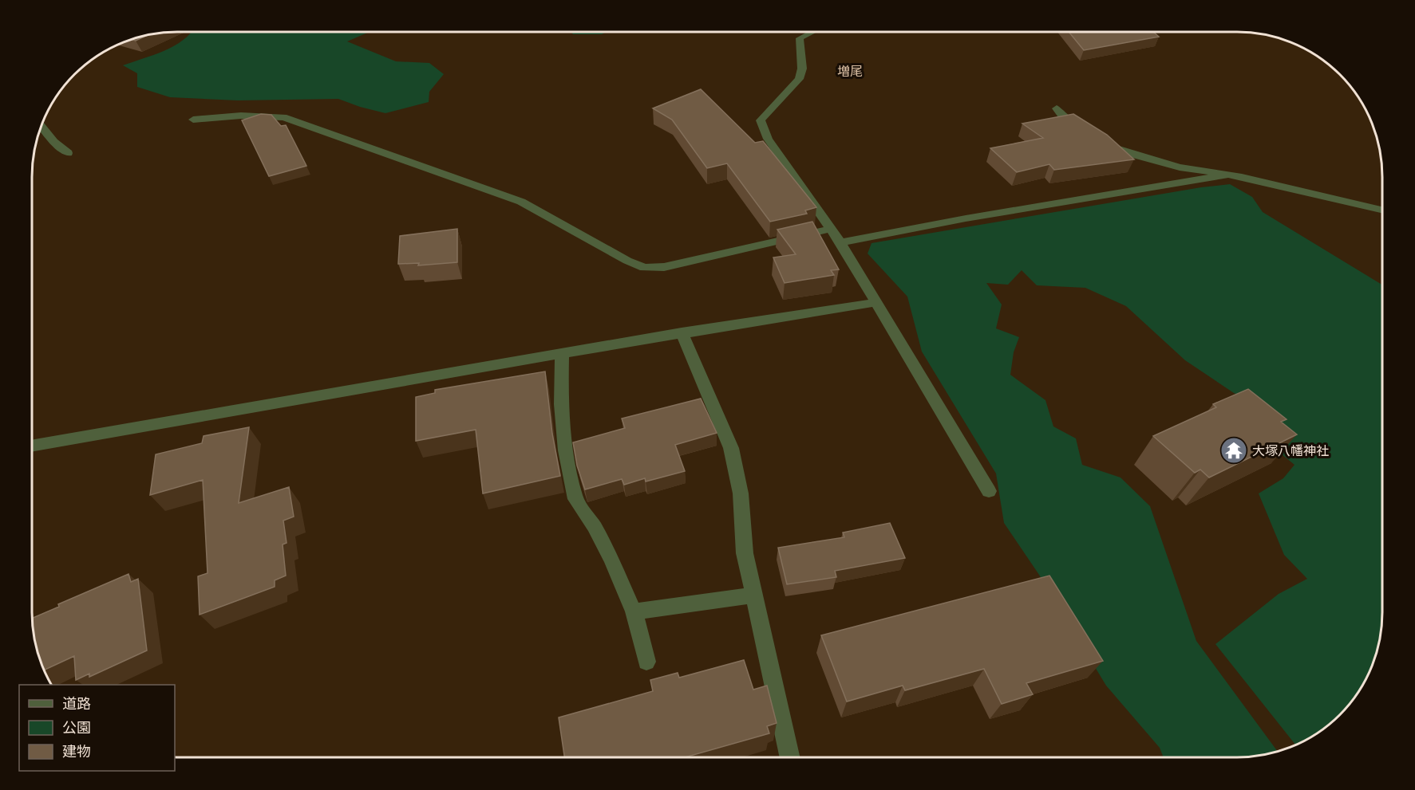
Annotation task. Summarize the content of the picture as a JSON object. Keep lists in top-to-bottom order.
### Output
{
  "districts": ["増尾"],
  "places": {
    "temple": ["大塚八幡神社"]
  },
  "legend": ["道路", "公園", "建物"]
}
